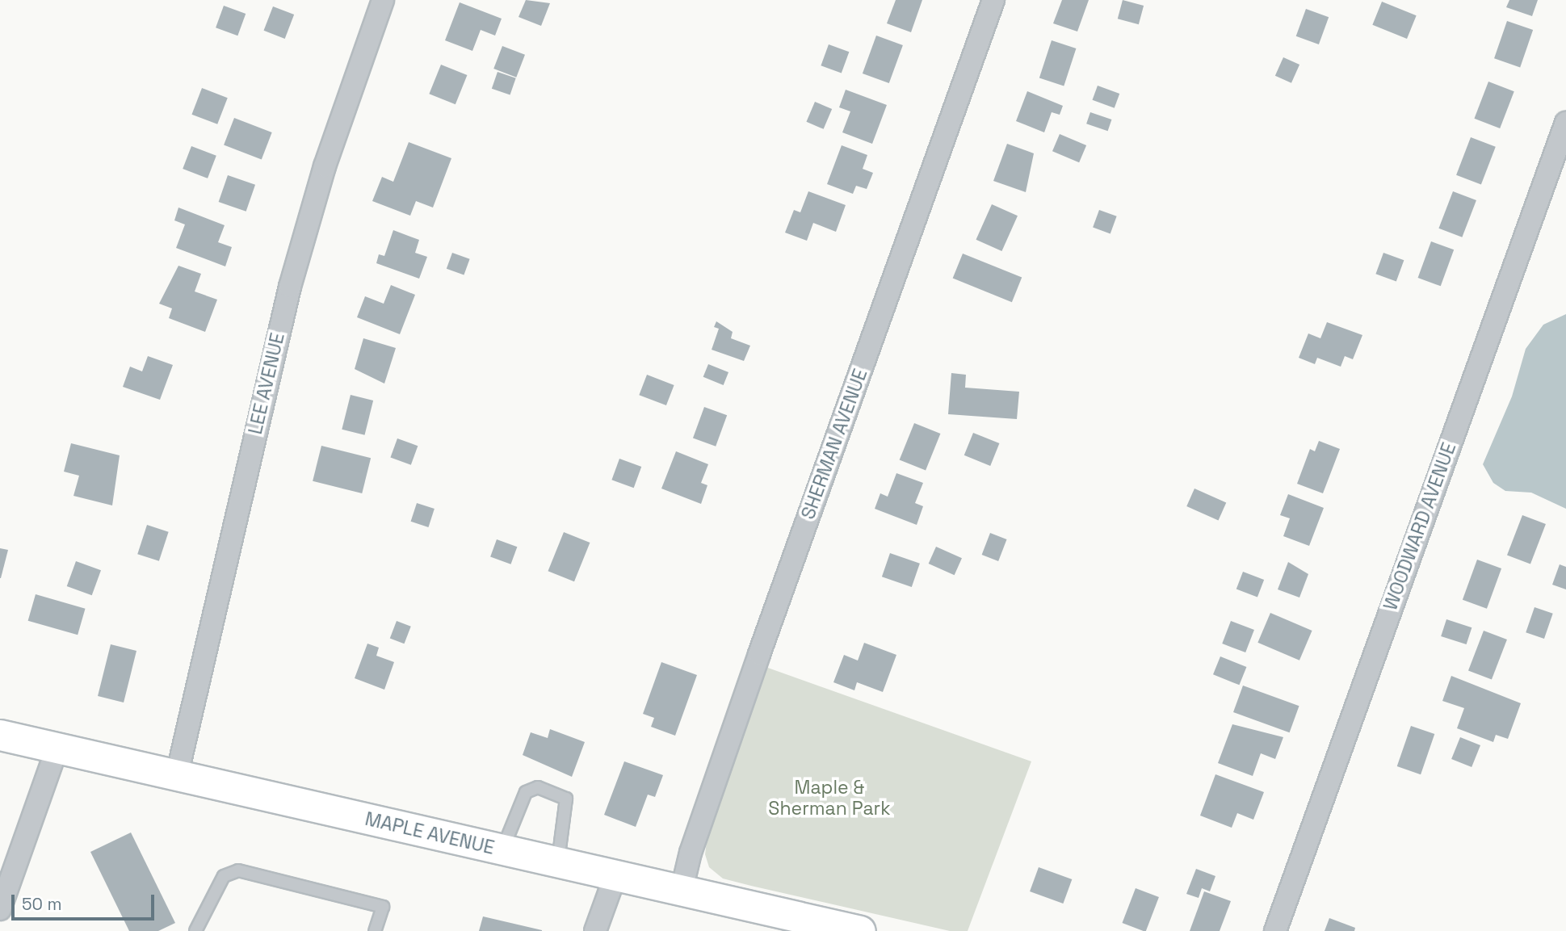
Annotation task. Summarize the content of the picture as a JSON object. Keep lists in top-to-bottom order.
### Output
{
  "streets": {
    "main road": ["MAPLE AVENUE"],
    "street": ["LEE AVENUE", "SHERMAN AVENUE", "WOODWARD AVENUE"]
  },
  "crossings": [
    ["LEE AVENUE", "MAPLE AVENUE"],
    ["SHERMAN AVENUE", "MAPLE AVENUE"]
  ],
  "parks": ["Maple & Sherman Park"],
  "scale_bar": "50 m"
}
